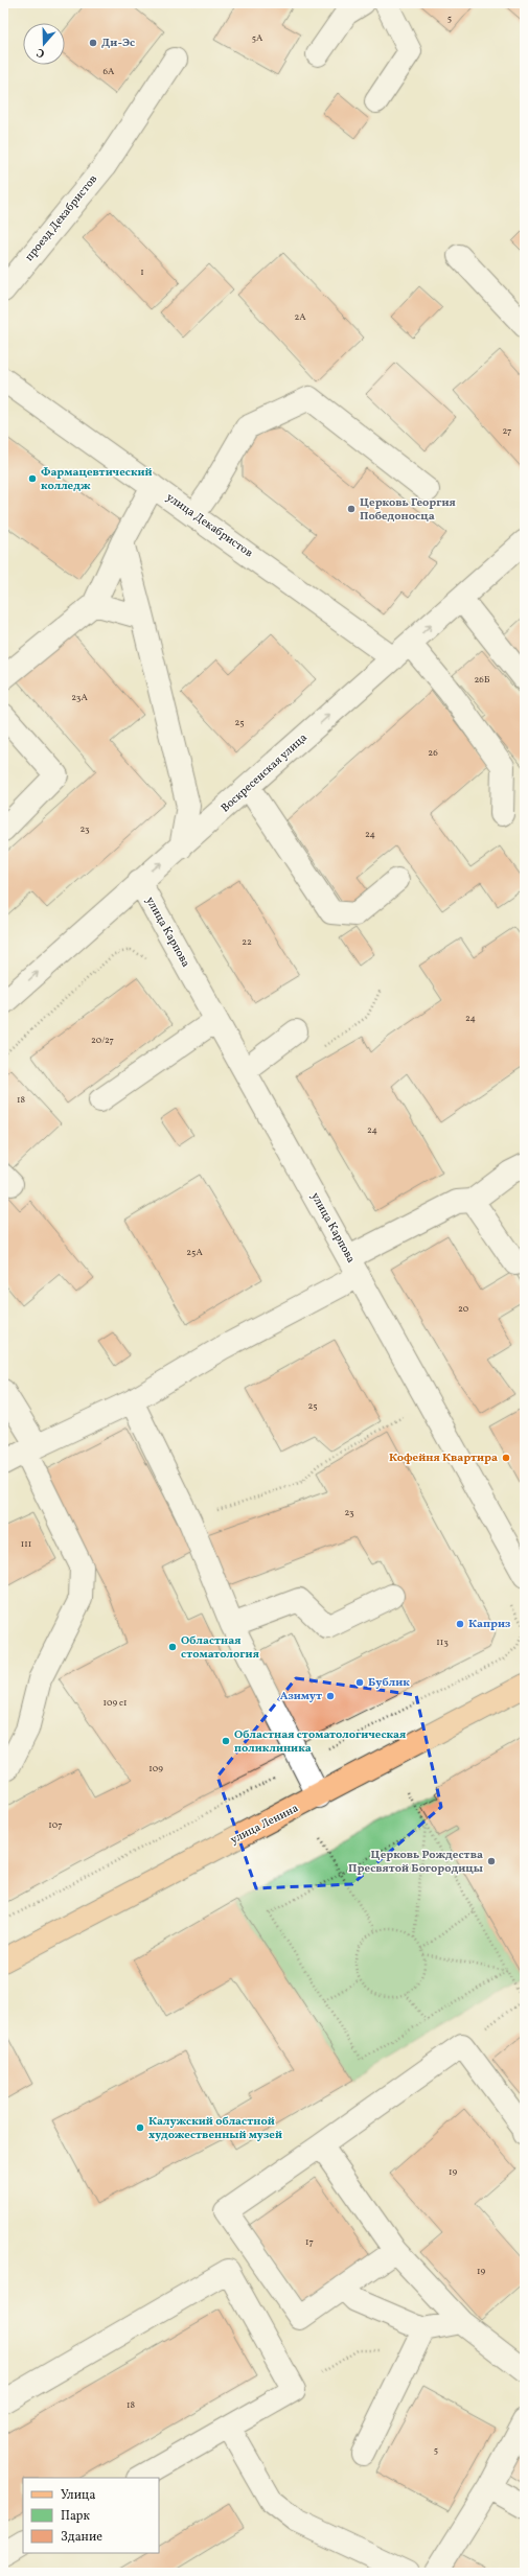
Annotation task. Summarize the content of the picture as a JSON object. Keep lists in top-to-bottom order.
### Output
{
  "streets": {
    "main road": ["улица Ленина"],
    "street": [
      "проезд Декабристов",
      "улица Декабристов",
      "Воскресенская улица",
      "улица Карпова"
    ]
  },
  "crossings": [
    ["улица Декабристов", "Воскресенская улица"],
    ["Воскресенская улица", "улица Карпова"]
  ],
  "one_way": ["Воскресенская улица"],
  "places": [
    "Ди-Эс",
    "Фармацевтический колледж",
    "Церковь Георгия Победоносца",
    "Кофейня Квартира",
    "Каприз",
    "Областная стоматология",
    "Бублик",
    "Азимут",
    "Областная стоматологическая поликлиника",
    "Церковь Рождества Пресвятой Богородицы",
    "Калужский областной художественный музей"
  ],
  "house_numbers": [
    "5",
    "5А",
    "6А",
    "1",
    "2А",
    "27",
    "26Б",
    "23А",
    "25",
    "26",
    "23",
    "24",
    "22",
    "24",
    "20/27",
    "18",
    "24",
    "25А",
    "20",
    "25",
    "23",
    "111",
    "113",
    "109 с1",
    "109",
    "107",
    "19",
    "17",
    "19",
    "18",
    "5"
  ],
  "legend": ["Улица", "Парк", "Здание"],
  "north": "bottom"
}
